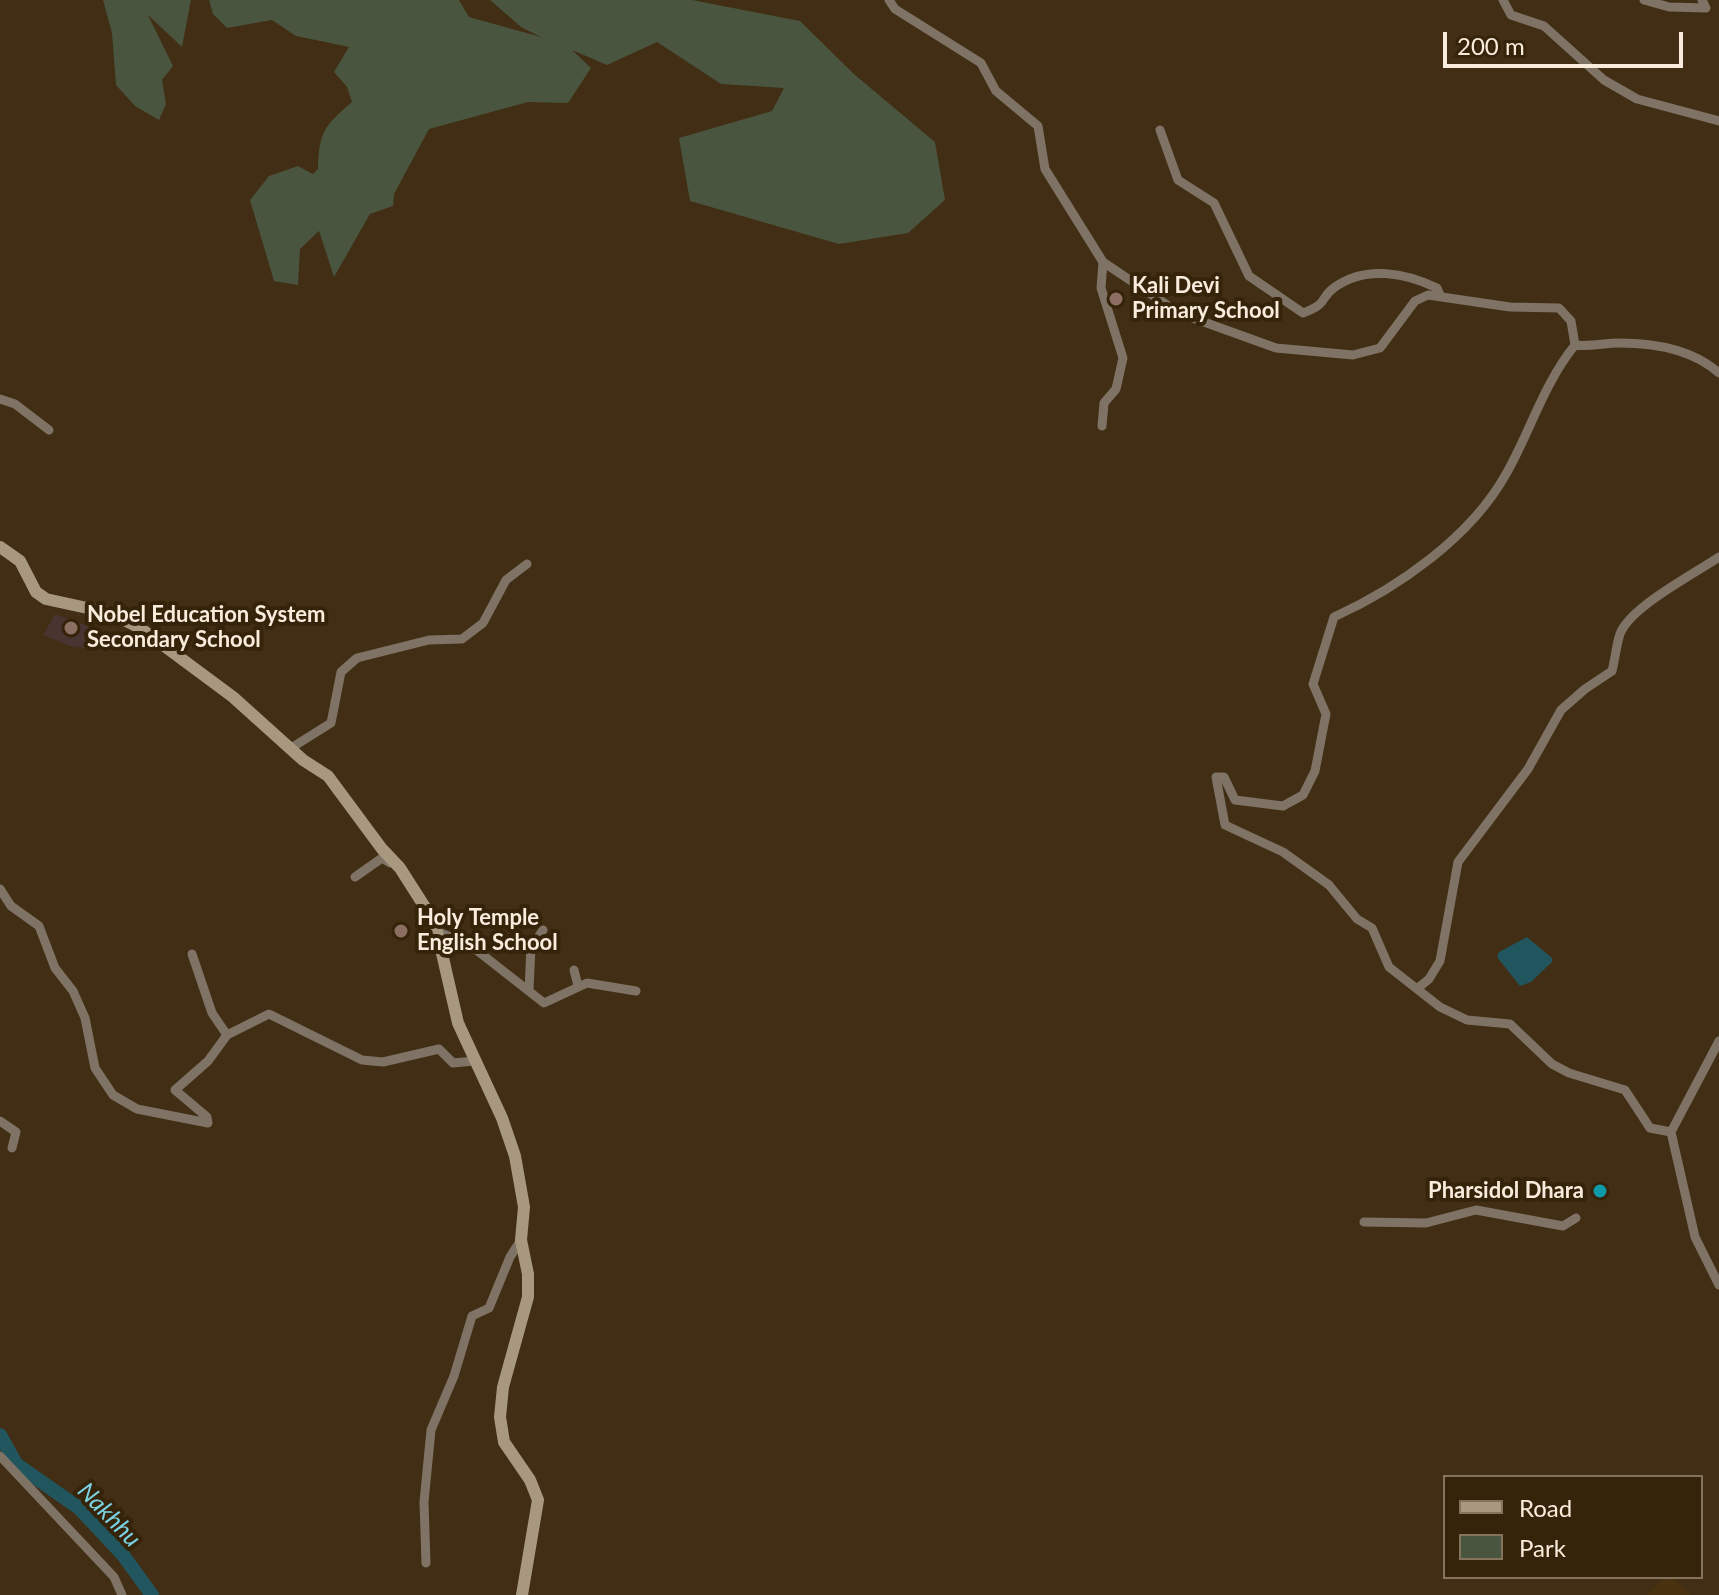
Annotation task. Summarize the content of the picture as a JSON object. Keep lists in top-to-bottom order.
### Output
{
  "water": ["Nakhhu"],
  "places": [
    "Kali Devi Primary School",
    "Nobel Education System Secondary School",
    "Holy Temple English School",
    "Pharsidol Dhara"
  ],
  "legend": ["Road", "Park"],
  "scale_bar": "200 m"
}
